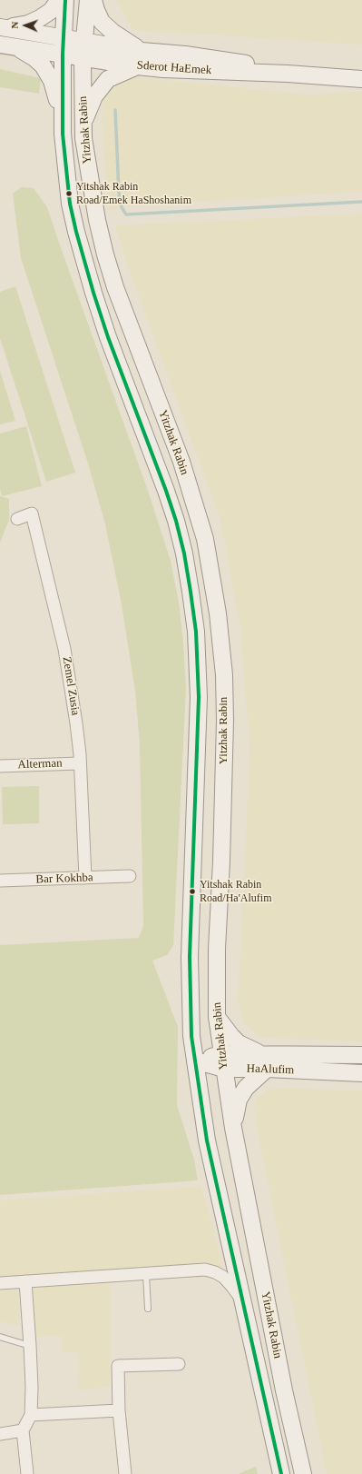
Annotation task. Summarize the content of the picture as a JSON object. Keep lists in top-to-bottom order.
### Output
{
  "streets": {
    "main road": ["Sderot HaEmek", "Yitzhak Rabin", "HaAlufim"],
    "street": ["Zemel Zusia", "Alterman", "Bar Kokhba"]
  },
  "crossings": [
    ["Sderot HaEmek", "Yitzhak Rabin"],
    ["Yitzhak Rabin", "HaAlufim"],
    ["Zemel Zusia", "Alterman"],
    ["Zemel Zusia", "Bar Kokhba"]
  ],
  "places": ["Yitshak Rabin Road/Emek HaShoshanim", "Yitshak Rabin Road/Ha'Alufim"],
  "north": "left"
}
